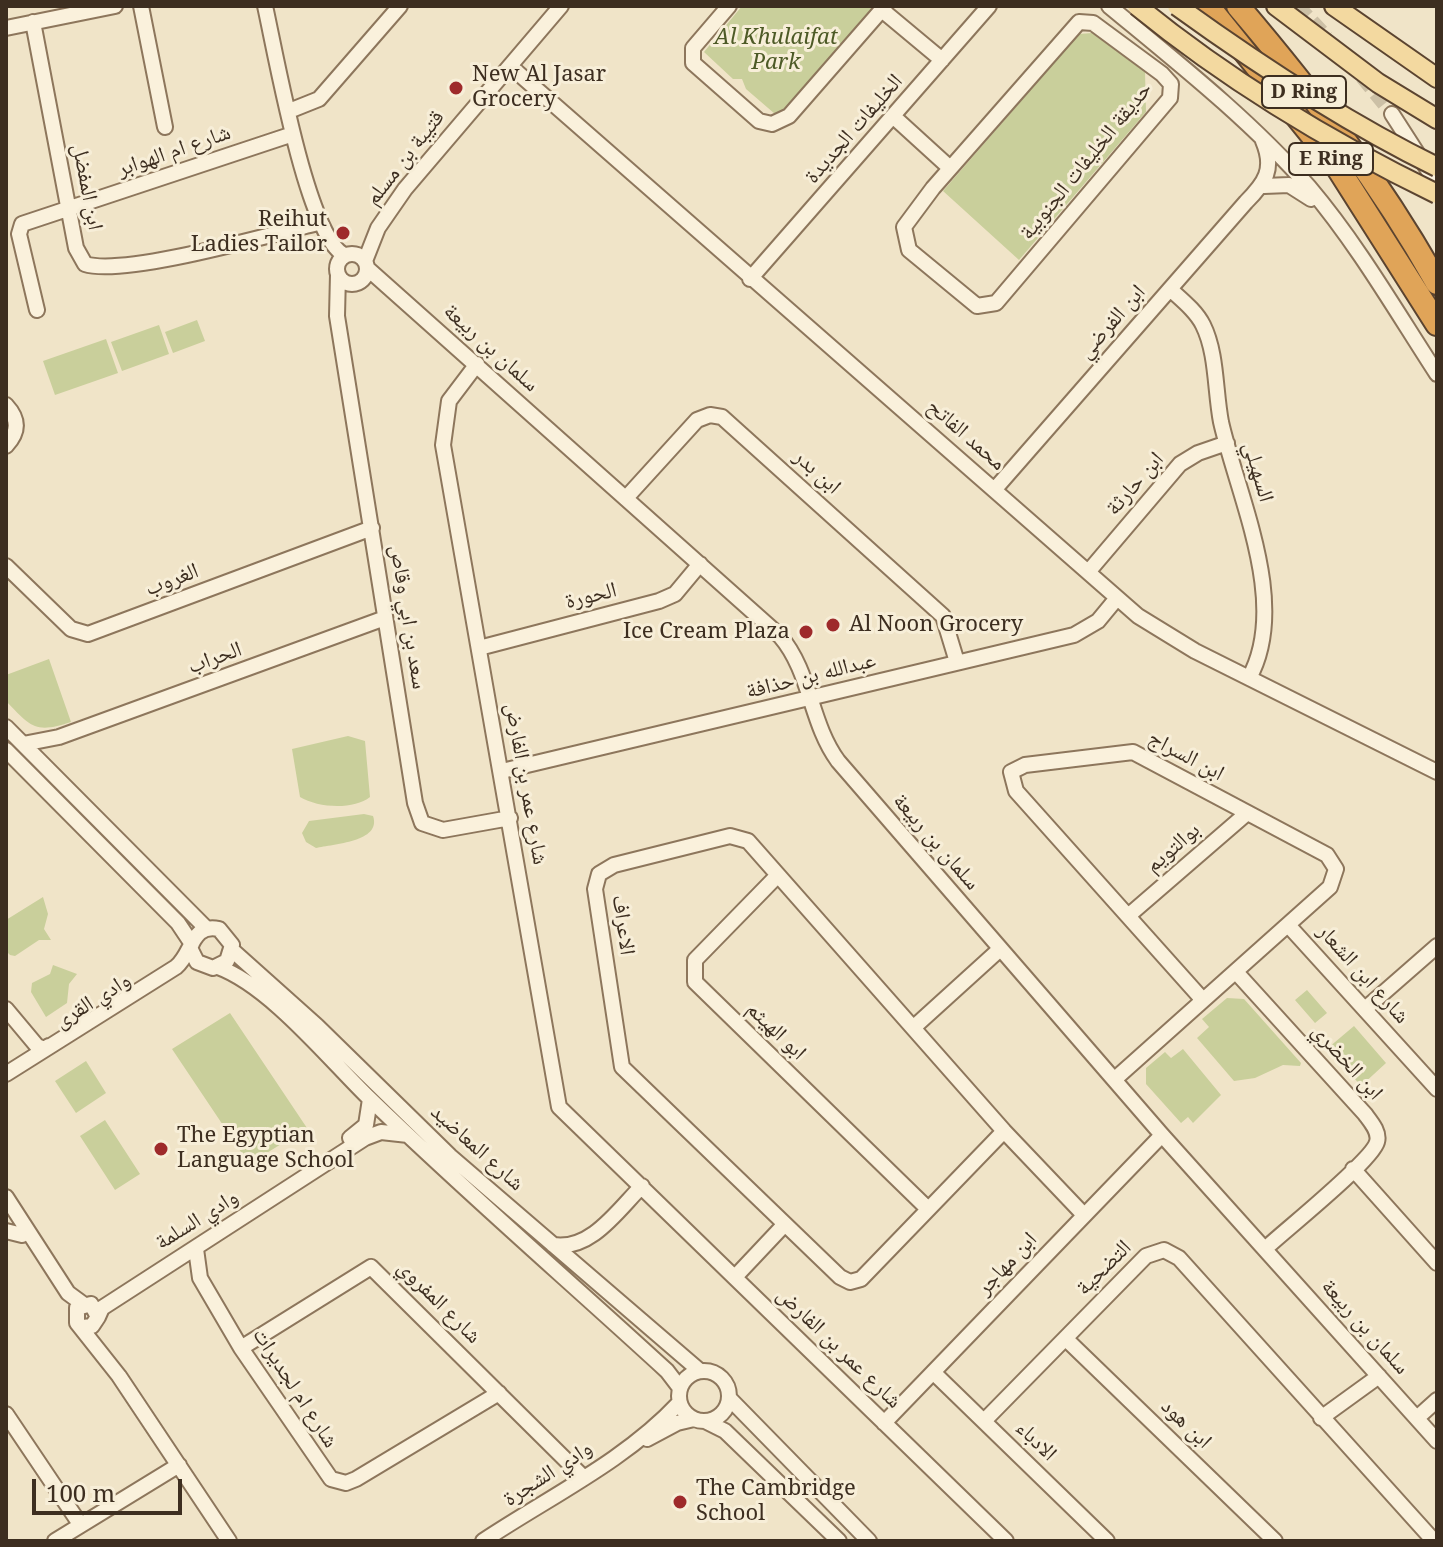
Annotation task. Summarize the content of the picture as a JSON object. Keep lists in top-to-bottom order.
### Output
{
  "streets": {
    "highway": ["E Ring"],
    "main road": ["D Ring"],
    "street": [
      "الخليفات الجديدة",
      "شارع ام الهوابر",
      "قتيبة بن مسلم",
      "حديقة الخليفات الجنوبية",
      "ابن المفضل",
      "ابن الفرضي",
      "سلمان بن ربيعة",
      "محمد الفاتح",
      "ابن بدر",
      "السهيلي",
      "ابن حارثة",
      "الغروب",
      "الحورة",
      "سعد بن ابي وقاص",
      "الحراب",
      "عبدالله بن حذافة",
      "ابن السراج",
      "شارع عمر بن الفارض",
      "بوالتويم",
      "الاعراف",
      "شارع ابن الشعار",
      "وادي القرى",
      "ابو الهيثم",
      "ابن الخضري",
      "شارع المعاضيد",
      "وادي السلمة",
      "ابن مهاجر",
      "التضحية",
      "شارع المفروي",
      "شارع ام لجديرات",
      "ابن هود",
      "الادباء",
      "وادي الشجرة"
    ]
  },
  "crossings": [
    ["الخليفات الجديدة", "محمد الفاتح"],
    ["شارع ام الهوابر", "ابن المفضل"],
    ["قتيبة بن مسلم", "سلمان بن ربيعة"],
    ["قتيبة بن مسلم", "محمد الفاتح"],
    ["قتيبة بن مسلم", "سعد بن ابي وقاص"],
    ["ابن الفرضي", "محمد الفاتح"],
    ["ابن الفرضي", "السهيلي"],
    ["سلمان بن ربيعة", "ابن بدر"],
    ["سلمان بن ربيعة", "الحورة"],
    ["سلمان بن ربيعة", "عبدالله بن حذافة"],
    ["سلمان بن ربيعة", "ابن السراج"],
    ["سلمان بن ربيعة", "شارع عمر بن الفارض"],
    ["سلمان بن ربيعة", "ابن الخضري"],
    ["سلمان بن ربيعة", "ابن مهاجر"],
    ["محمد الفاتح", "السهيلي"],
    ["محمد الفاتح", "ابن حارثة"],
    ["محمد الفاتح", "عبدالله بن حذافة"],
    ["ابن بدر", "عبدالله بن حذافة"],
    ["السهيلي", "ابن حارثة"],
    ["الغروب", "سعد بن ابي وقاص"],
    ["الحورة", "شارع عمر بن الفارض"],
    ["سعد بن ابي وقاص", "الحراب"],
    ["سعد بن ابي وقاص", "شارع عمر بن الفارض"],
    ["عبدالله بن حذافة", "شارع عمر بن الفارض"],
    ["ابن السراج", "بوالتويم"],
    ["ابن السراج", "شارع ابن الشعار"],
    ["ابن السراج", "ابن الخضري"],
    ["شارع عمر بن الفارض", "ابن مهاجر"],
    ["الاعراف", "ابو الهيثم"],
    ["الاعراف", "ابن مهاجر"],
    ["وادي القرى", "شارع المعاضيد"],
    ["شارع المعاضيد", "وادي السلمة"],
    ["شارع المعاضيد", "وادي الشجرة"],
    ["ابن مهاجر", "الادباء"],
    ["التضحية", "ابن هود"],
    ["التضحية", "الادباء"],
    ["شارع المفروي", "شارع ام لجديرات"],
    ["شارع المفروي", "وادي الشجرة"]
  ],
  "parks": ["Al Khulaifat Park"],
  "places": [
    "New Al Jasar Grocery",
    "Reihut Ladies Tailor",
    "Al Noon Grocery",
    "Ice Cream Plaza",
    "The Egyptian Language School",
    "The Cambridge School"
  ],
  "scale_bar": "100 m"
}
